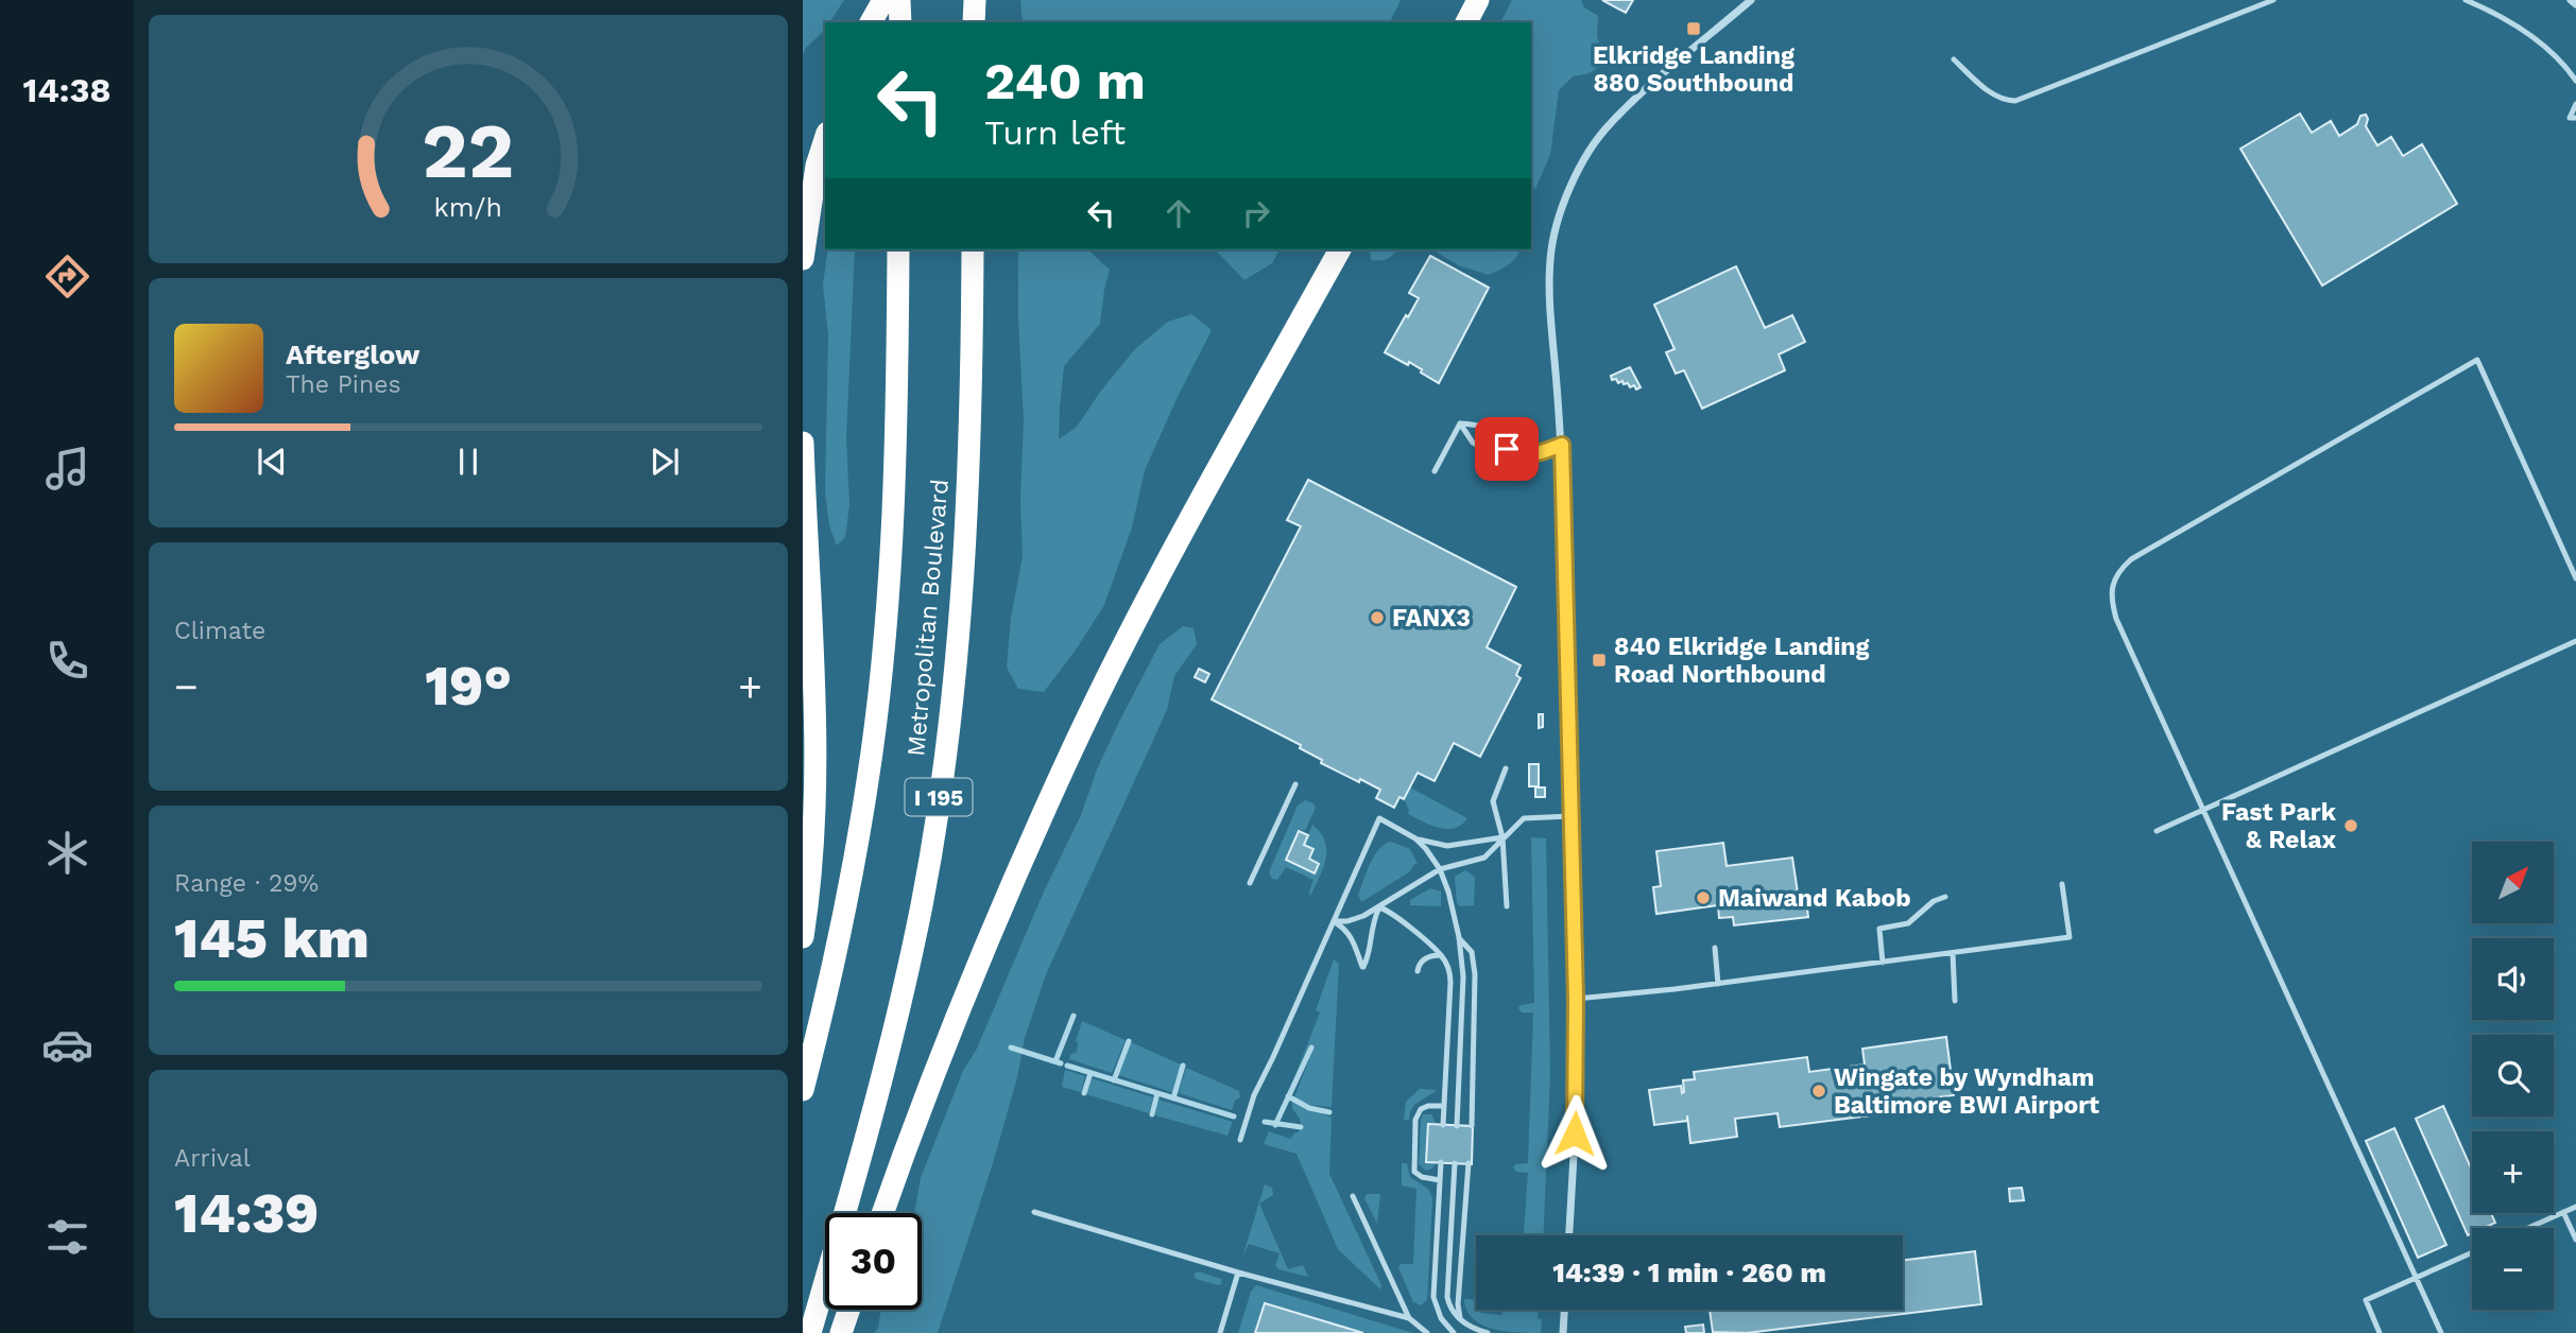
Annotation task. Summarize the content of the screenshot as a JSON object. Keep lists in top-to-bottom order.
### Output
{
  "streets": {
    "highway": ["Metropolitan Boulevard", "I 195"]
  },
  "places": {
    "transit": ["Elkridge Landing 880 Southbound", "840 Elkridge Landing Road Northbound"],
    "other": [
      "FANX3",
      "Fast Park & Relax",
      "Maiwand Kabob",
      "Wingate by Wyndham Baltimore BWI Airport"
    ]
  },
  "north": "top right",
  "page": {
    "tabs": "14:38",
    "turn": ["240 m", "Turn left"],
    "song": ["Afterglow", "The Pines"],
    "tile": [
      "Climate",
      ["Range · 29%", "145 km"],
      ["Arrival", "14:39"]
    ],
    "heat": ["−", "19°", "+"],
    "map_buttons": ["+", "−"],
    "limit": "30",
    "trip": "14:39 · 1 min · 260 m",
    "gauge": ["22", "km/h"]
  }
}
